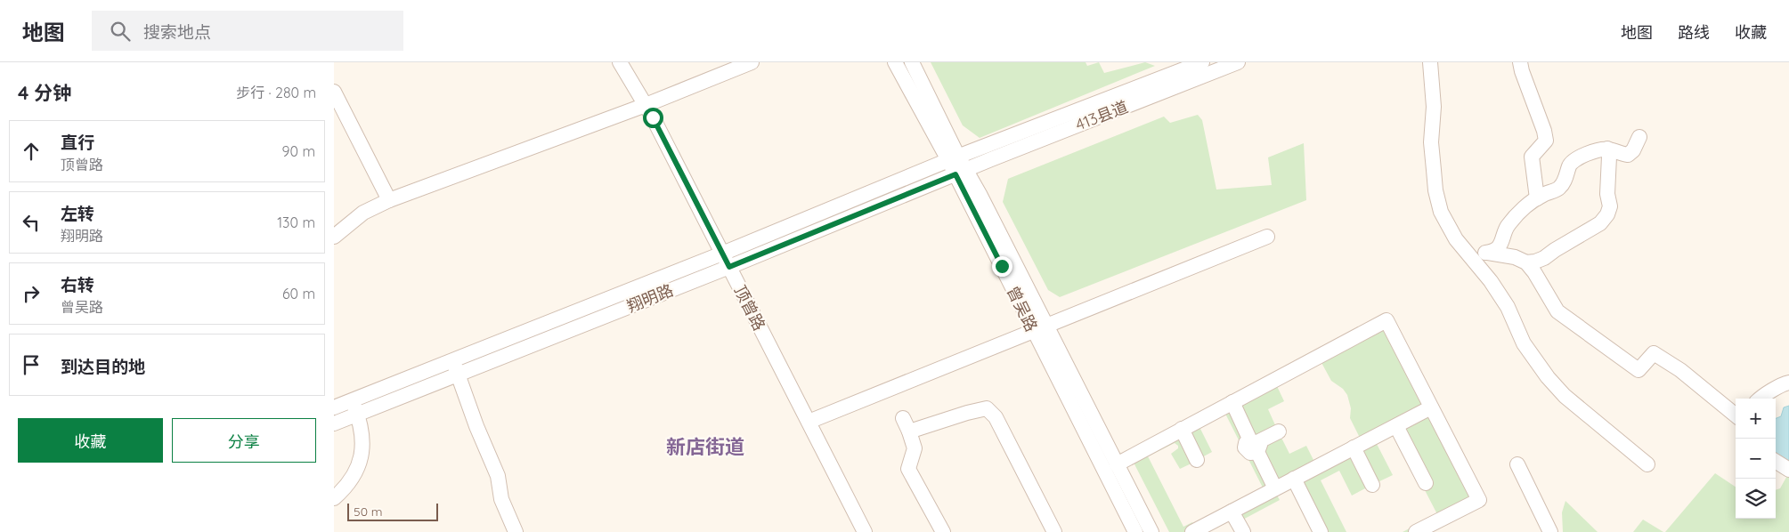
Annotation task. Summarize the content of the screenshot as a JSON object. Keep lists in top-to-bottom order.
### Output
{
  "streets": {
    "street": [
      "413县道",
      "翔明路",
      "顶曾路",
      "曾吴路"
    ]
  },
  "crossings": [
    ["413县道", "翔明路"],
    ["413县道", "曾吴路"],
    ["翔明路", "顶曾路"],
    ["翔明路", "曾吴路"]
  ],
  "districts": ["新店街道"],
  "scale_bar": "50 m",
  "page": {
    "header": "地图",
    "search": "搜索地点",
    "nav": ["地图", "路线", "收藏"],
    "heading": ["4 分钟", "步行 · 280 m"],
    "list": [
      ["直行", "顶曾路", "90 m"],
      ["左转", "翔明路", "130 m"],
      ["右转", "曾吴路", "60 m"],
      "到达目的地"
    ],
    "map_buttons": ["+", "−"],
    "buttons": ["收藏", "分享"],
    "scale": "50 m"
  }
}
